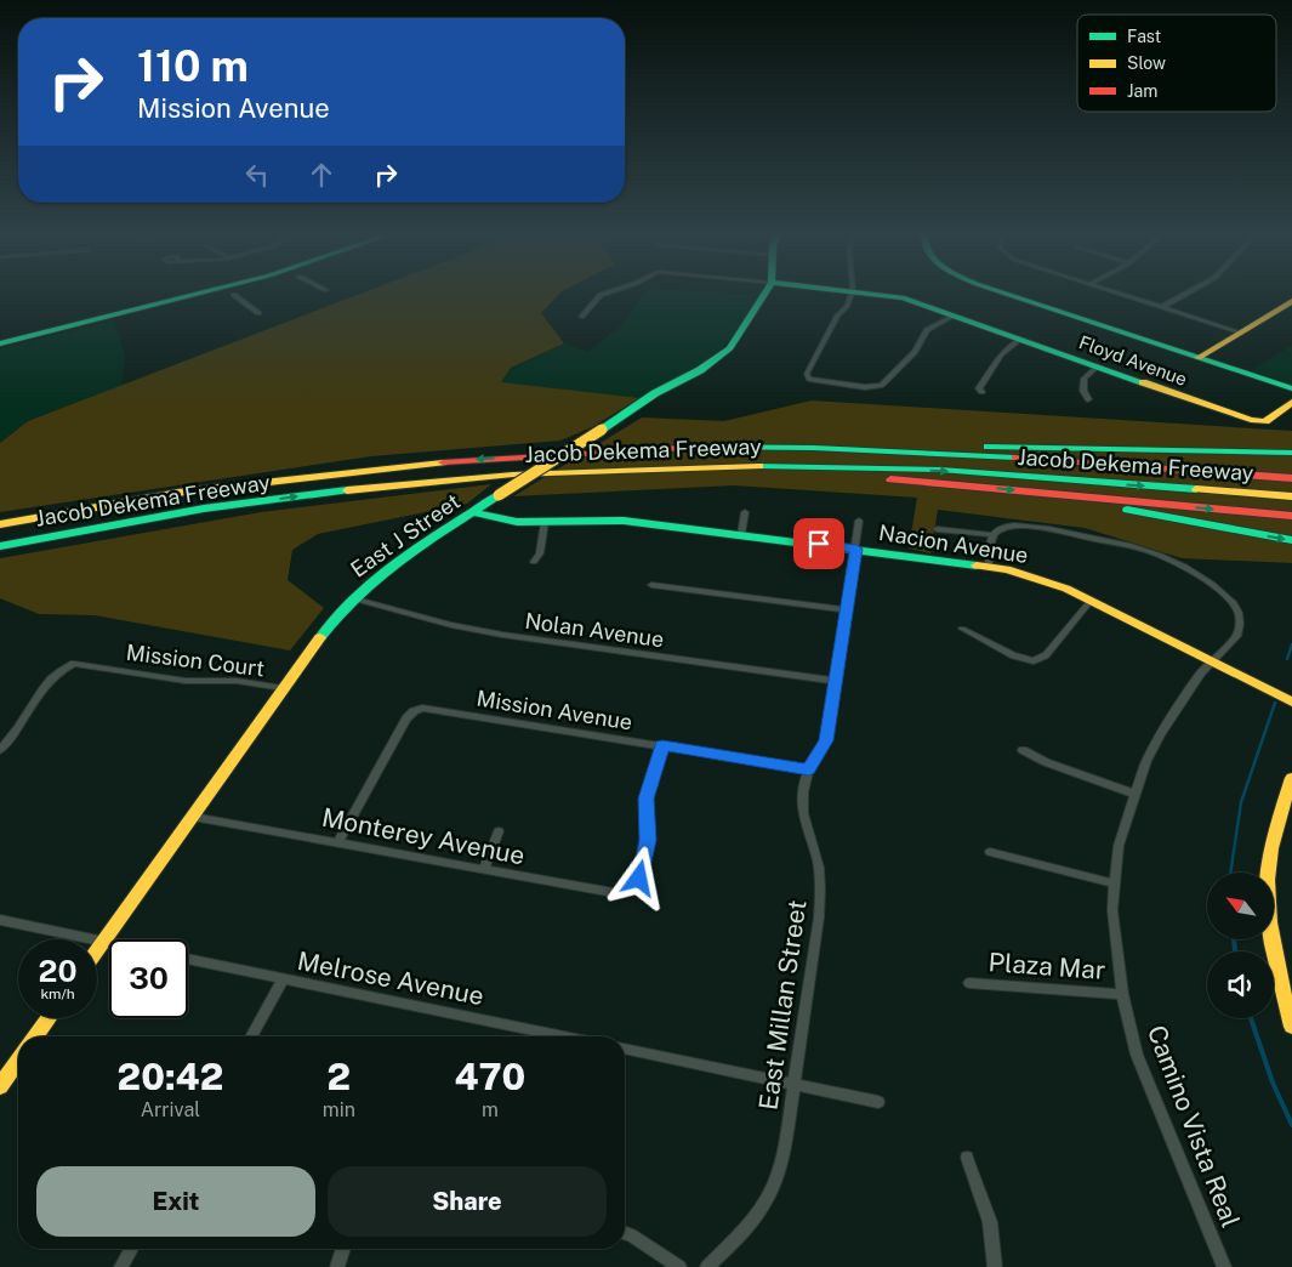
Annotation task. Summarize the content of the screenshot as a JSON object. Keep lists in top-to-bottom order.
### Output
{
  "streets": {
    "main road": [
      "Floyd Avenue",
      "Jacob Dekema Freeway",
      "East J Street",
      "Nacion Avenue"
    ],
    "street": [
      "Nolan Avenue",
      "Mission Court",
      "Mission Avenue",
      "Monterey Avenue",
      "Plaza Mar",
      "Melrose Avenue",
      "East Millan Street",
      "Camino Vista Real"
    ]
  },
  "crossings": [
    ["East J Street", "Nacion Avenue"],
    ["East J Street", "Nolan Avenue"],
    ["East J Street", "Mission Court"],
    ["East J Street", "Monterey Avenue"],
    ["Nacion Avenue", "East Millan Street"],
    ["Nacion Avenue", "Camino Vista Real"],
    ["Nolan Avenue", "East Millan Street"],
    ["Mission Avenue", "Monterey Avenue"],
    ["Mission Avenue", "East Millan Street"],
    ["Plaza Mar", "Camino Vista Real"]
  ],
  "legend": ["Fast", "Slow", "Jam"],
  "north": "top left",
  "page": {
    "turn": ["110 m", "Mission Avenue"],
    "speed": "20 km/h",
    "limit": "30",
    "eta": [
      "20:42",
      "Arrival",
      "2",
      "min",
      "470",
      "m"
    ],
    "buttons": ["Exit", "Share"]
  }
}
